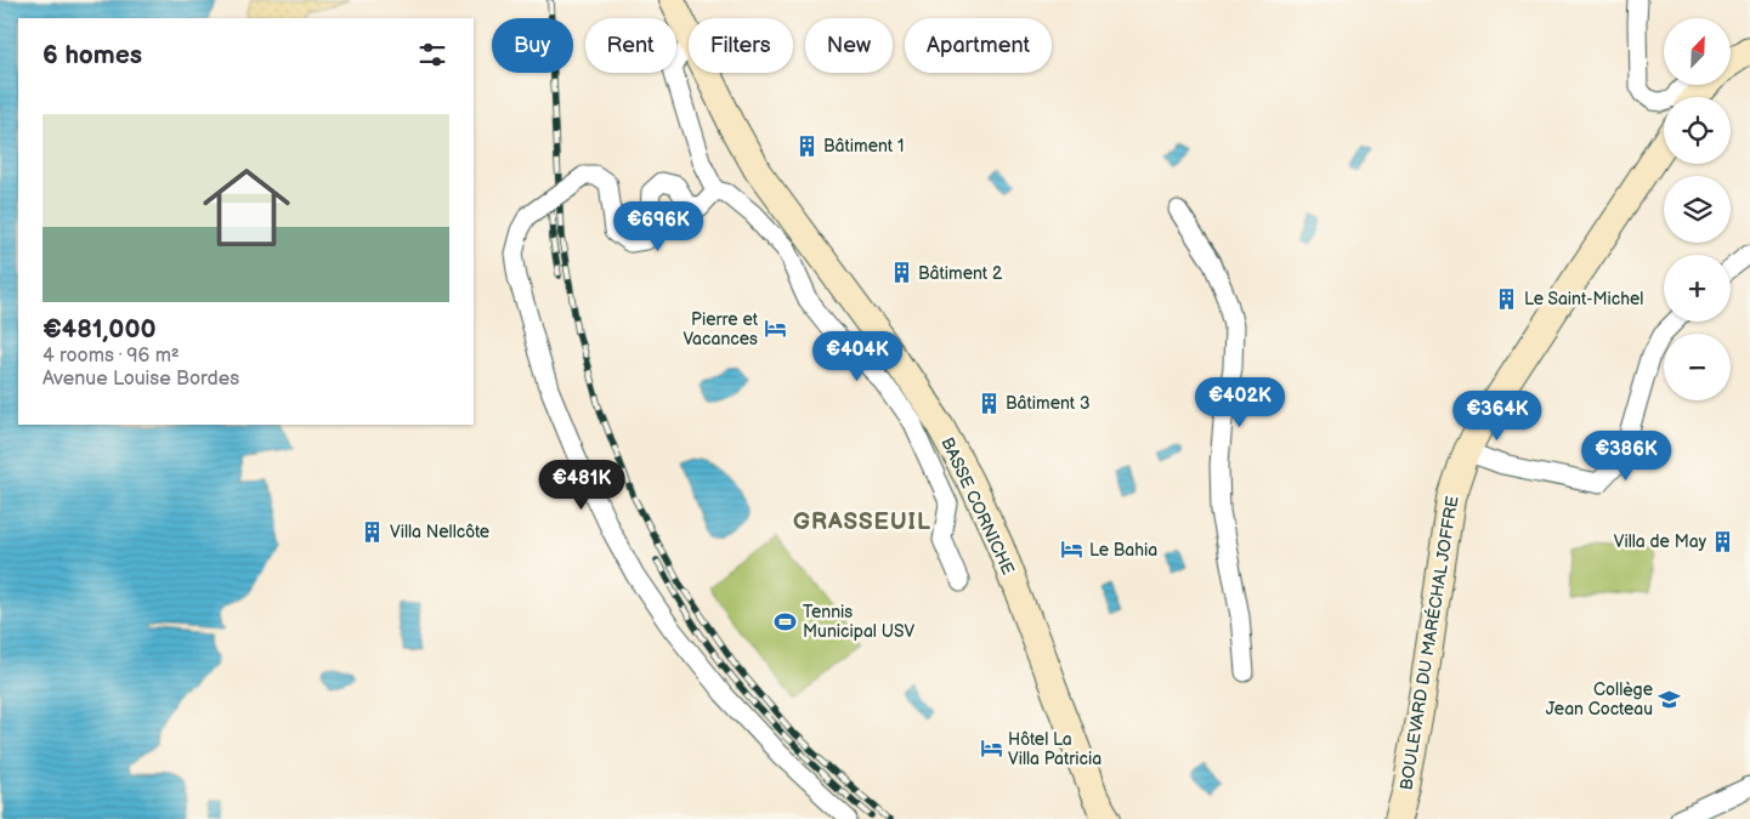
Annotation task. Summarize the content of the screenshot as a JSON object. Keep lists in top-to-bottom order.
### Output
{
  "streets": {
    "main road": ["BASSE CORNICHE", "BOULEVARD DU MARÉCHAL JOFFRE"]
  },
  "districts": ["GRASSEUIL"],
  "places": {
    "building": [
      "Bâtiment 1",
      "Bâtiment 2",
      "Le Saint-Michel",
      "Bâtiment 3",
      "Villa Nellcôte",
      "Villa de May"
    ],
    "hotel": ["Pierre et Vacances", "Le Bahia", "Hôtel La Villa Patricia"],
    "sports": ["Tennis Municipal USV"],
    "school or university": ["Collège Jean Cocteau"]
  },
  "north": "top right",
  "page": {
    "map_buttons": ["+", "−"],
    "chip": [
      "Buy",
      "Rent",
      "Filters",
      "New",
      "Apartment"
    ],
    "heading": "6 homes",
    "list": [
      {
        "name": "€481,000",
        "note": "4 rooms · 96 m² · Avenue Louise Bordes"
      }
    ],
    "price": [
      "€696K",
      "€404K",
      "€402K",
      "€364K",
      "€386K",
      "€481K"
    ]
  }
}
